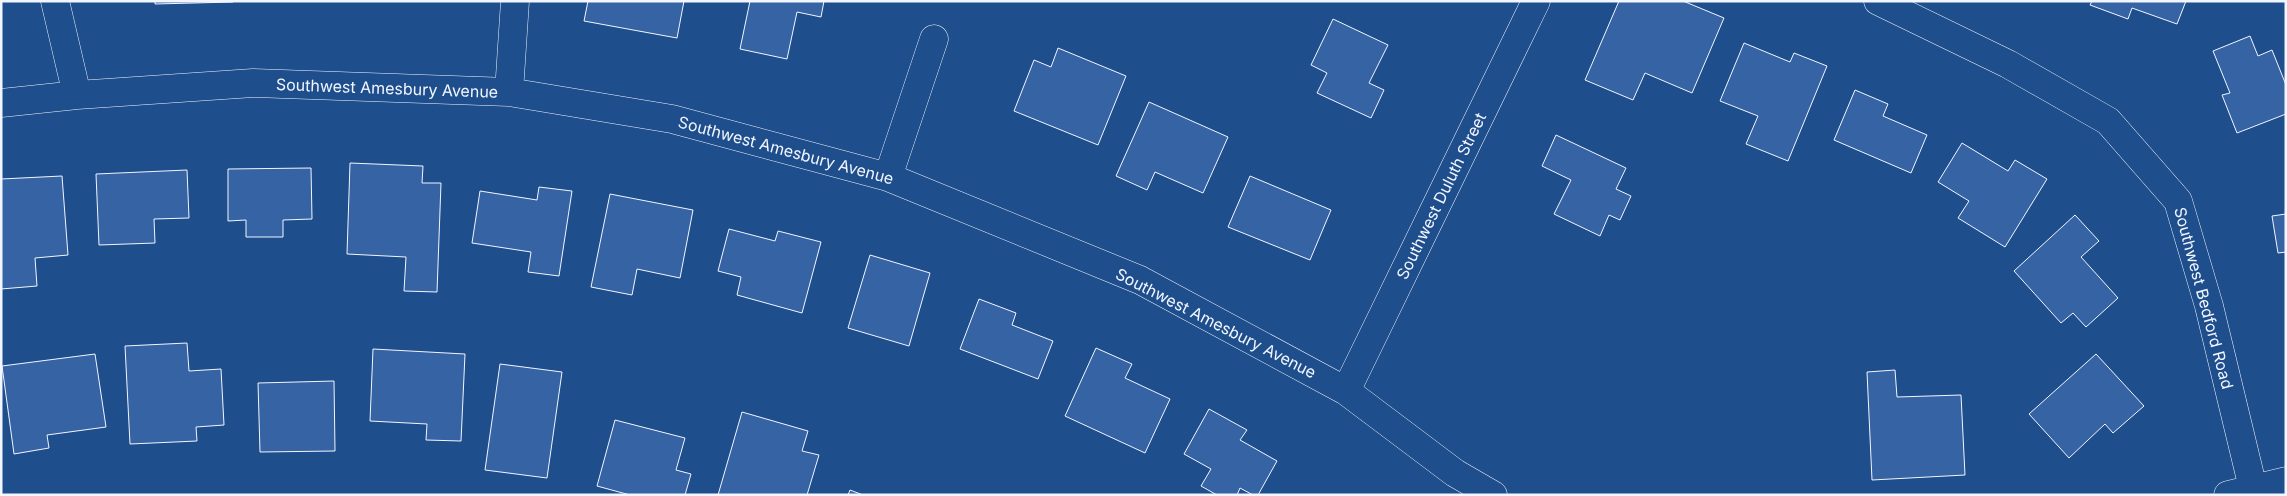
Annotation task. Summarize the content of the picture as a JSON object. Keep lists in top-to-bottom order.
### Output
{
  "streets": {
    "street": ["Southwest Amesbury Avenue", "Southwest Duluth Street", "Southwest Bedford Road"]
  },
  "crossings": [
    ["Southwest Amesbury Avenue", "Southwest Duluth Street"]
  ]
}
